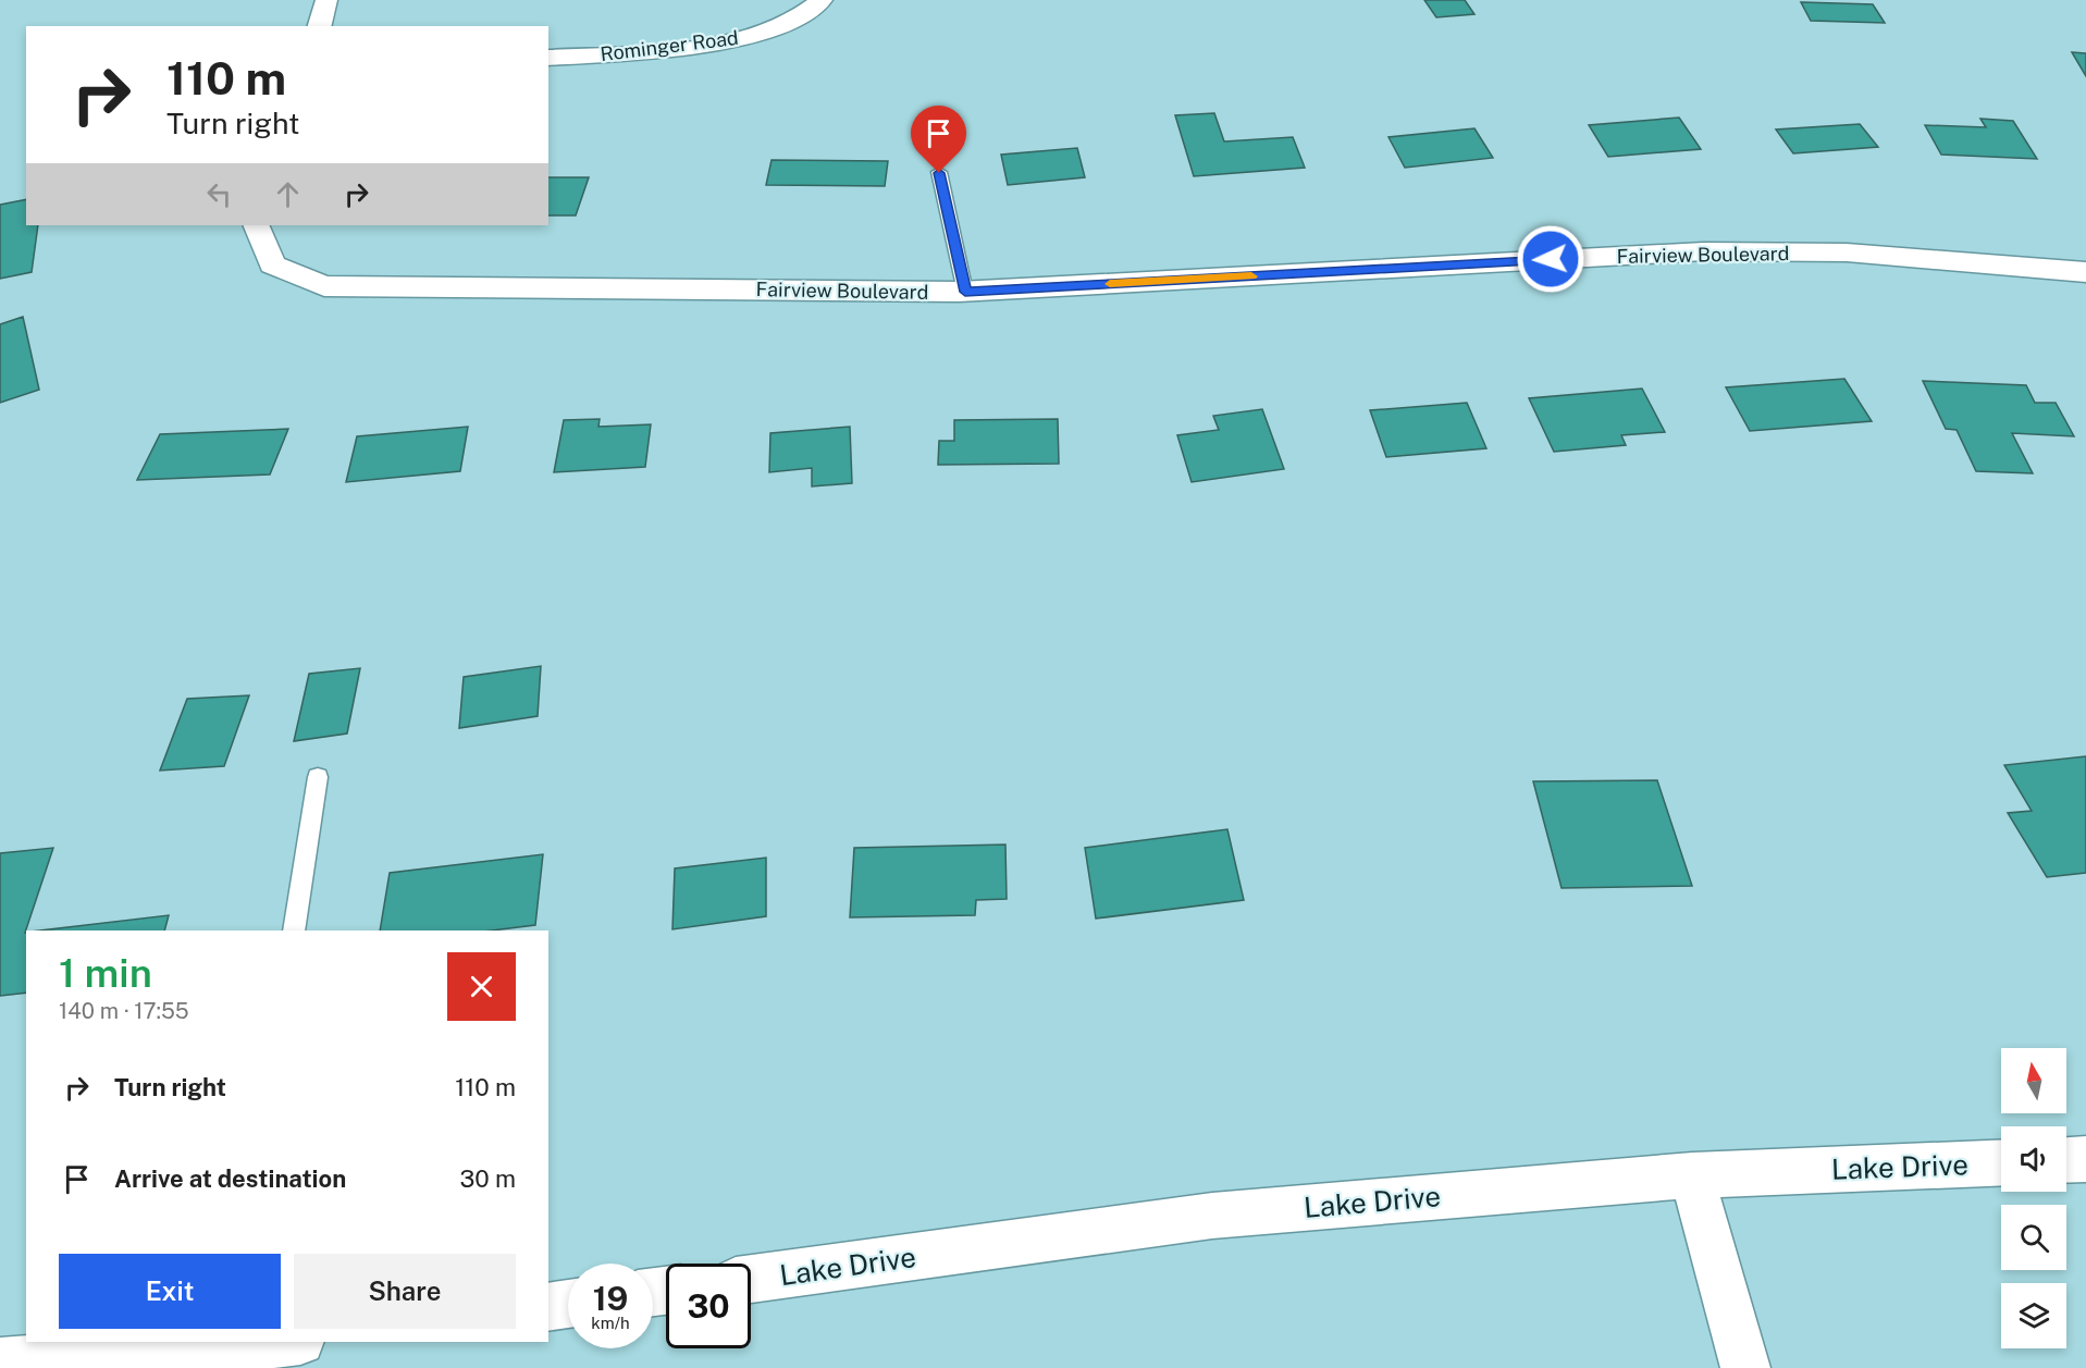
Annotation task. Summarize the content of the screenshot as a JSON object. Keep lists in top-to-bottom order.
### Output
{
  "streets": {
    "street": ["Rominger Road", "Fairview Boulevard", "Lake Drive"]
  },
  "north": "top",
  "page": {
    "turn": ["110 m", "Turn right"],
    "heading": ["1 min", "140 m · 17:55"],
    "list": [
      {
        "name": "Turn right",
        "value": "110 m"
      },
      {
        "name": "Arrive at destination",
        "value": "30 m"
      }
    ],
    "buttons": ["Exit", "Share"],
    "speed": "19 km/h",
    "limit": "30"
  }
}
